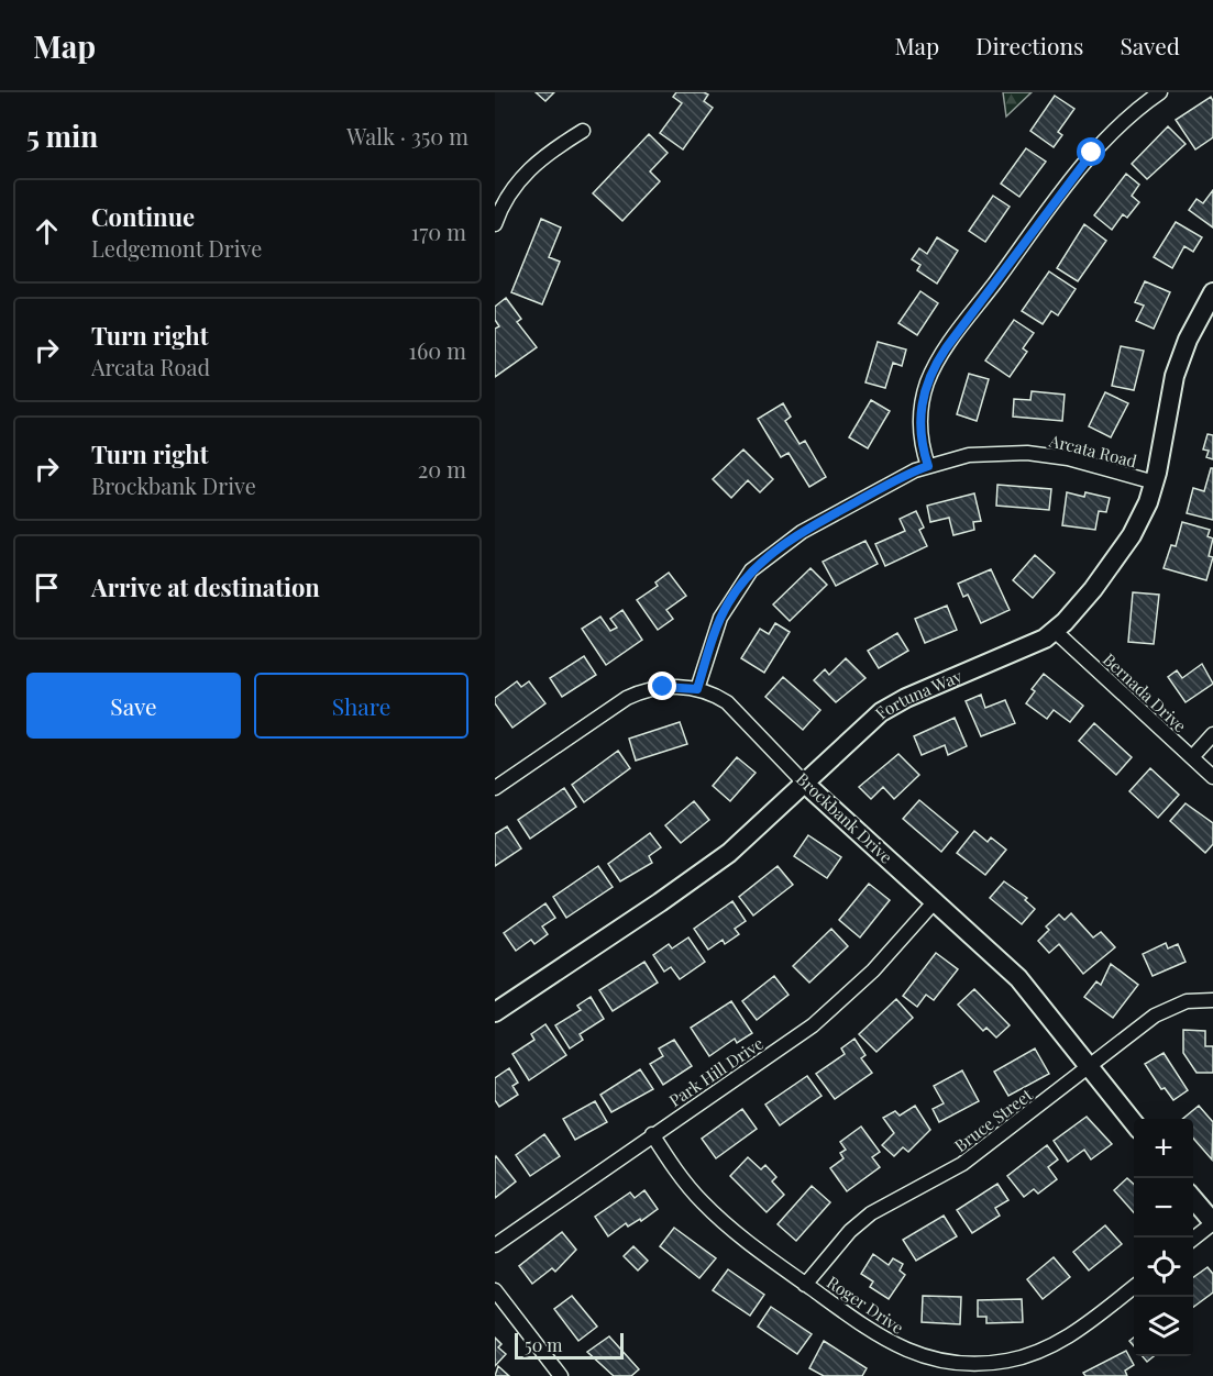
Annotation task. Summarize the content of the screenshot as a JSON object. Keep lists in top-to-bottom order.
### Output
{
  "streets": {
    "street": [
      "Arcata Road",
      "Bernada Drive",
      "Fortuna Way",
      "Brockbank Drive",
      "Park Hill Drive",
      "Bruce Street",
      "Roger Drive"
    ]
  },
  "crossings": [
    ["Arcata Road", "Fortuna Way"],
    ["Arcata Road", "Brockbank Drive"],
    ["Bernada Drive", "Fortuna Way"],
    ["Fortuna Way", "Brockbank Drive"],
    ["Brockbank Drive", "Park Hill Drive"],
    ["Brockbank Drive", "Bruce Street"],
    ["Park Hill Drive", "Roger Drive"],
    ["Bruce Street", "Roger Drive"]
  ],
  "scale_bar": "50 m",
  "page": {
    "header": "Map",
    "nav": ["Map", "Directions", "Saved"],
    "heading": ["5 min", "Walk · 350 m"],
    "list": [
      ["Continue", "Ledgemont Drive", "170 m"],
      ["Turn right", "Arcata Road", "160 m"],
      ["Turn right", "Brockbank Drive", "20 m"],
      "Arrive at destination"
    ],
    "buttons": ["Save", "Share"],
    "map_buttons": ["+", "−"],
    "scale": "50 m"
  }
}
